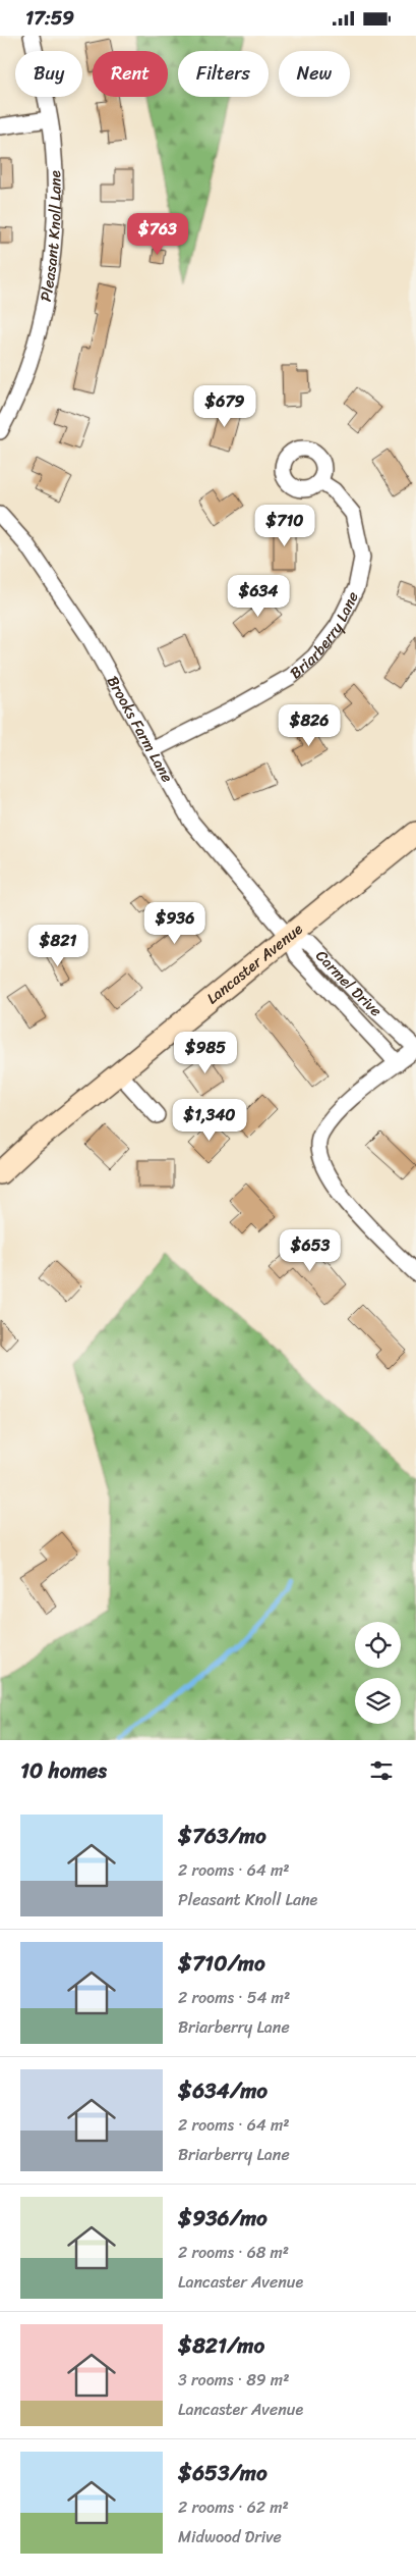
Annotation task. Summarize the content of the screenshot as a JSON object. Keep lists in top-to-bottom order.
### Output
{
  "streets": {
    "main road": ["Lancaster Avenue"],
    "street": [
      "Pleasant Knoll Lane",
      "Briarberry Lane",
      "Brooks Farm Lane",
      "Carmel Drive"
    ]
  },
  "crossings": [
    ["Briarberry Lane", "Brooks Farm Lane"],
    ["Brooks Farm Lane", "Lancaster Avenue"],
    ["Brooks Farm Lane", "Carmel Drive"],
    ["Lancaster Avenue", "Carmel Drive"]
  ],
  "page": {
    "status": "17:59",
    "chip": [
      "Buy",
      "Rent",
      "Filters",
      "New"
    ],
    "price": [
      "$763",
      "$679",
      "$710",
      "$634",
      "$826",
      "$936",
      "$821",
      "$985",
      "$1,340",
      "$653"
    ],
    "heading": "10 homes",
    "list": [
      {
        "name": "$763/mo",
        "note": "2 rooms · 64 m² · Pleasant Knoll Lane"
      },
      {
        "name": "$710/mo",
        "note": "2 rooms · 54 m² · Briarberry Lane"
      },
      {
        "name": "$634/mo",
        "note": "2 rooms · 64 m² · Briarberry Lane"
      },
      {
        "name": "$936/mo",
        "note": "2 rooms · 68 m² · Lancaster Avenue"
      },
      {
        "name": "$821/mo",
        "note": "3 rooms · 89 m² · Lancaster Avenue"
      },
      {
        "name": "$653/mo",
        "note": "2 rooms · 62 m² · Midwood Drive"
      }
    ]
  }
}
